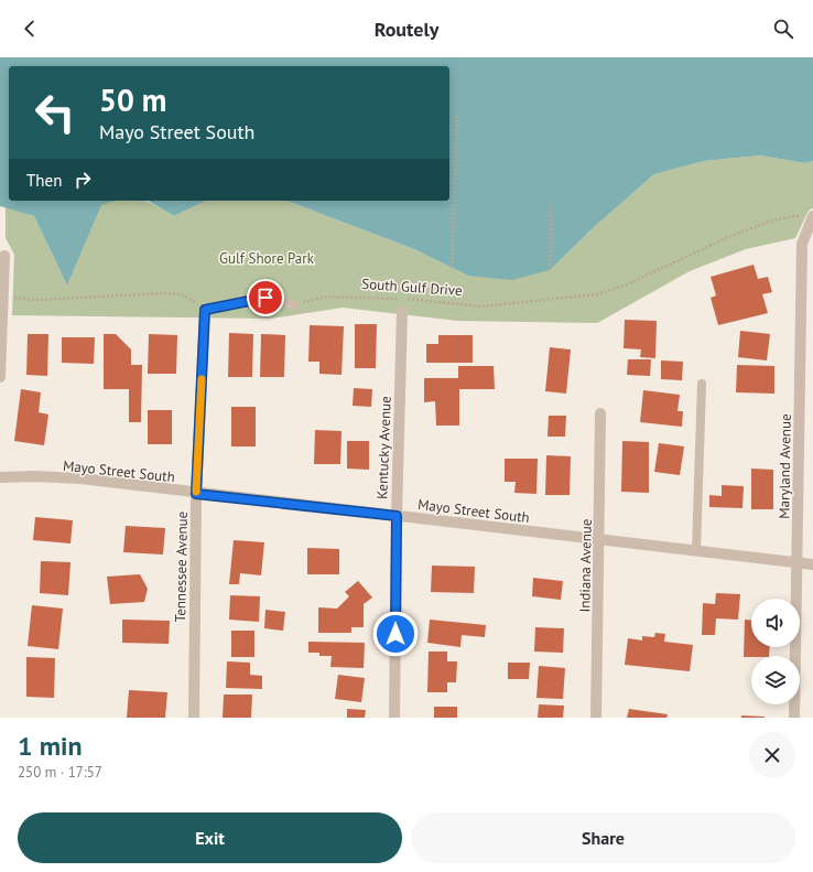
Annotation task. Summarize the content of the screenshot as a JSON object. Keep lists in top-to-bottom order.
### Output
{
  "streets": {
    "street": [
      "Kentucky Avenue",
      "Maryland Avenue",
      "Mayo Street South",
      "Indiana Avenue",
      "Tennessee Avenue"
    ],
    "path": ["South Gulf Drive"]
  },
  "crossings": [
    ["South Gulf Drive", "Maryland Avenue"],
    ["Kentucky Avenue", "Mayo Street South"],
    ["Maryland Avenue", "Mayo Street South"],
    ["Mayo Street South", "Indiana Avenue"],
    ["Mayo Street South", "Tennessee Avenue"]
  ],
  "parks": ["Gulf Shore Park"],
  "page": {
    "header": "Routely",
    "turn": ["50 m", "Mayo Street South"],
    "then": "Then",
    "heading": ["1 min", "250 m · 17:57"],
    "buttons": ["Exit", "Share"]
  }
}
